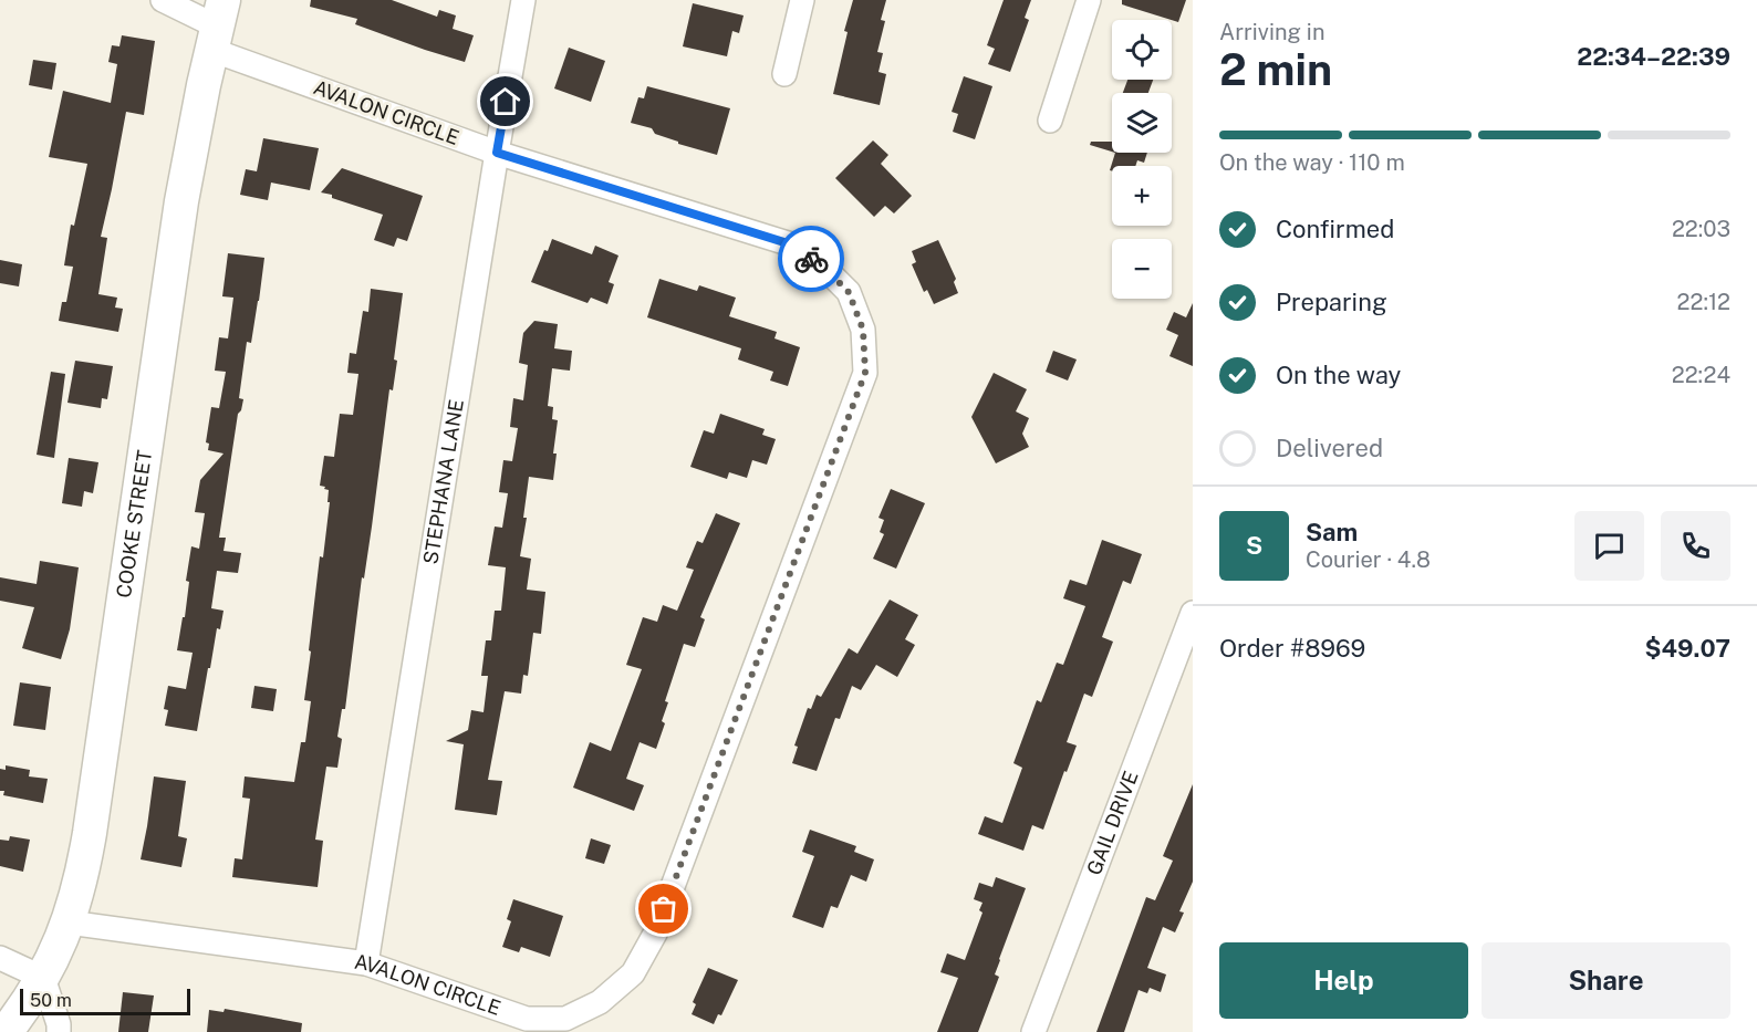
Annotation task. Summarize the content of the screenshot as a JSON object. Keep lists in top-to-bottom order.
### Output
{
  "streets": {
    "main road": ["COOKE STREET"],
    "street": ["AVALON CIRCLE", "STEPHANA LANE", "GAIL DRIVE"]
  },
  "crossings": [
    ["AVALON CIRCLE", "STEPHANA LANE"],
    ["AVALON CIRCLE", "COOKE STREET"]
  ],
  "scale_bar": "50 m",
  "page": {
    "heading": ["2 min", "Arriving in", "22:34–22:39"],
    "panel": [
      "Sam",
      "Courier · 4.8",
      "Order #8969",
      "$49.07"
    ],
    "map_buttons": ["+", "−"],
    "bar": "On the way · 110 m",
    "list": [
      ["Confirmed", "22:03"],
      ["Preparing", "22:12"],
      ["On the way", "22:24"],
      "Delivered"
    ],
    "round": "S",
    "buttons": ["Help", "Share"],
    "scale": "50 m"
  }
}
